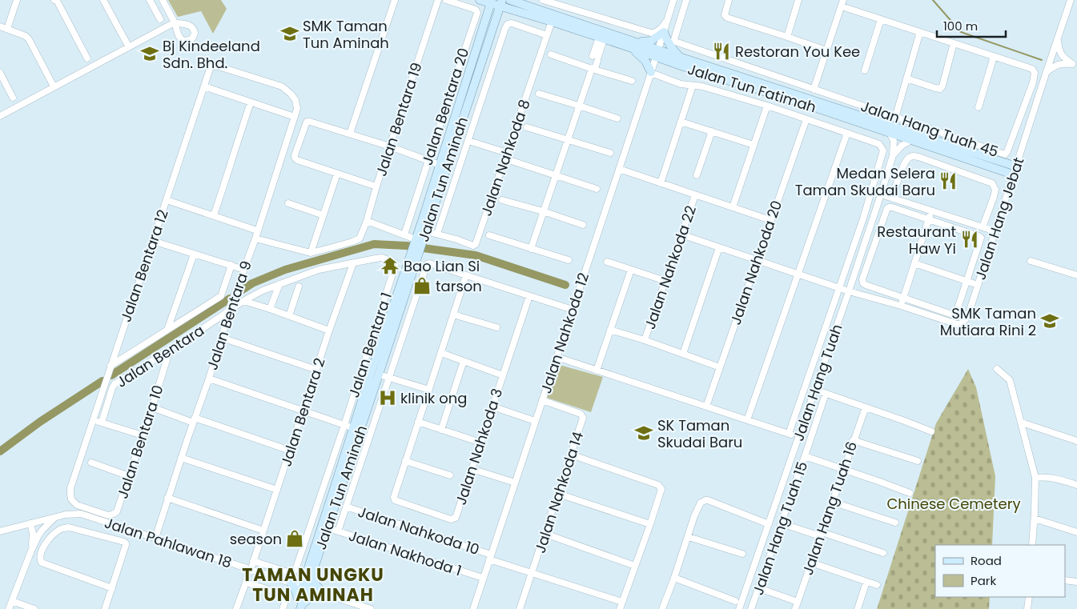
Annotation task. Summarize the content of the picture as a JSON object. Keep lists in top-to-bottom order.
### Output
{
  "streets": {
    "main road": ["Jalan Tun Fatimah", "Jalan Tun Aminah"],
    "street": [
      "Jalan Bentara 20",
      "Jalan Bentara 19",
      "Jalan Hang Tuah 45",
      "Jalan Nahkoda 8",
      "Jalan Hang Jebat",
      "Jalan Nahkoda 20",
      "Jalan Bentara 12",
      "Jalan Nahkoda 22",
      "Jalan Bentara 9",
      "Jalan Nahkoda 12",
      "Jalan Bentara 1",
      "Jalan Bentara",
      "Jalan Hang Tuah",
      "Jalan Bentara 2",
      "Jalan Bentara 10",
      "Jalan Nahkoda 3",
      "Jalan Nahkoda 14",
      "Jalan Hang Tuah 16",
      "Jalan Hang Tuah 15",
      "Jalan Nahkoda 10",
      "Jalan Pahlawan 18",
      "Jalan Nakhoda 1"
    ]
  },
  "crossings": [
    ["Jalan Tun Fatimah", "Jalan Hang Tuah 45"],
    ["Jalan Tun Fatimah", "Jalan Nahkoda 8"],
    ["Jalan Tun Fatimah", "Jalan Tun Aminah"],
    ["Jalan Tun Fatimah", "Jalan Hang Jebat"],
    ["Jalan Tun Fatimah", "Jalan Nahkoda 12"],
    ["Jalan Tun Fatimah", "Jalan Hang Tuah"],
    ["Jalan Nahkoda 8", "Jalan Tun Aminah"],
    ["Jalan Tun Aminah", "Jalan Pahlawan 18"],
    ["Jalan Tun Aminah", "Jalan Nakhoda 1"],
    ["Jalan Hang Jebat", "Jalan Nahkoda 20"],
    ["Jalan Hang Jebat", "Jalan Nahkoda 22"],
    ["Jalan Hang Jebat", "Jalan Hang Tuah"],
    ["Jalan Bentara 12", "Jalan Bentara 9"],
    ["Jalan Bentara 12", "Jalan Bentara"],
    ["Jalan Bentara 12", "Jalan Bentara 10"],
    ["Jalan Bentara 9", "Jalan Bentara"],
    ["Jalan Bentara 9", "Jalan Pahlawan 18"],
    ["Jalan Nahkoda 12", "Jalan Nahkoda 14"],
    ["Jalan Nahkoda 12", "Jalan Nahkoda 10"],
    ["Jalan Nahkoda 12", "Jalan Nakhoda 1"],
    ["Jalan Bentara 1", "Jalan Bentara"],
    ["Jalan Bentara 1", "Jalan Bentara 2"],
    ["Jalan Bentara", "Jalan Bentara 2"],
    ["Jalan Bentara", "Jalan Bentara 10"],
    ["Jalan Bentara 2", "Jalan Pahlawan 18"],
    ["Jalan Nahkoda 14", "Jalan Nahkoda 10"]
  ],
  "districts": ["TAMAN UNGKU TUN AMINAH"],
  "parks": ["Chinese Cemetery"],
  "places": {
    "school or university": [
      "SMK Taman Tun Aminah",
      "Bj Kindeeland Sdn. Bhd.",
      "SMK Taman Mutiara Rini 2",
      "SK Taman Skudai Baru"
    ],
    "restaurant": ["Restoran You Kee", "Medan Selera Taman Skudai Baru", "Restaurant Haw Yi"],
    "temple": ["Bao Lian Si"],
    "shop": ["tarson", "season"],
    "hospital": ["klinik ong"]
  },
  "legend": ["Road", "Park"],
  "scale_bar": "100 m"
}
